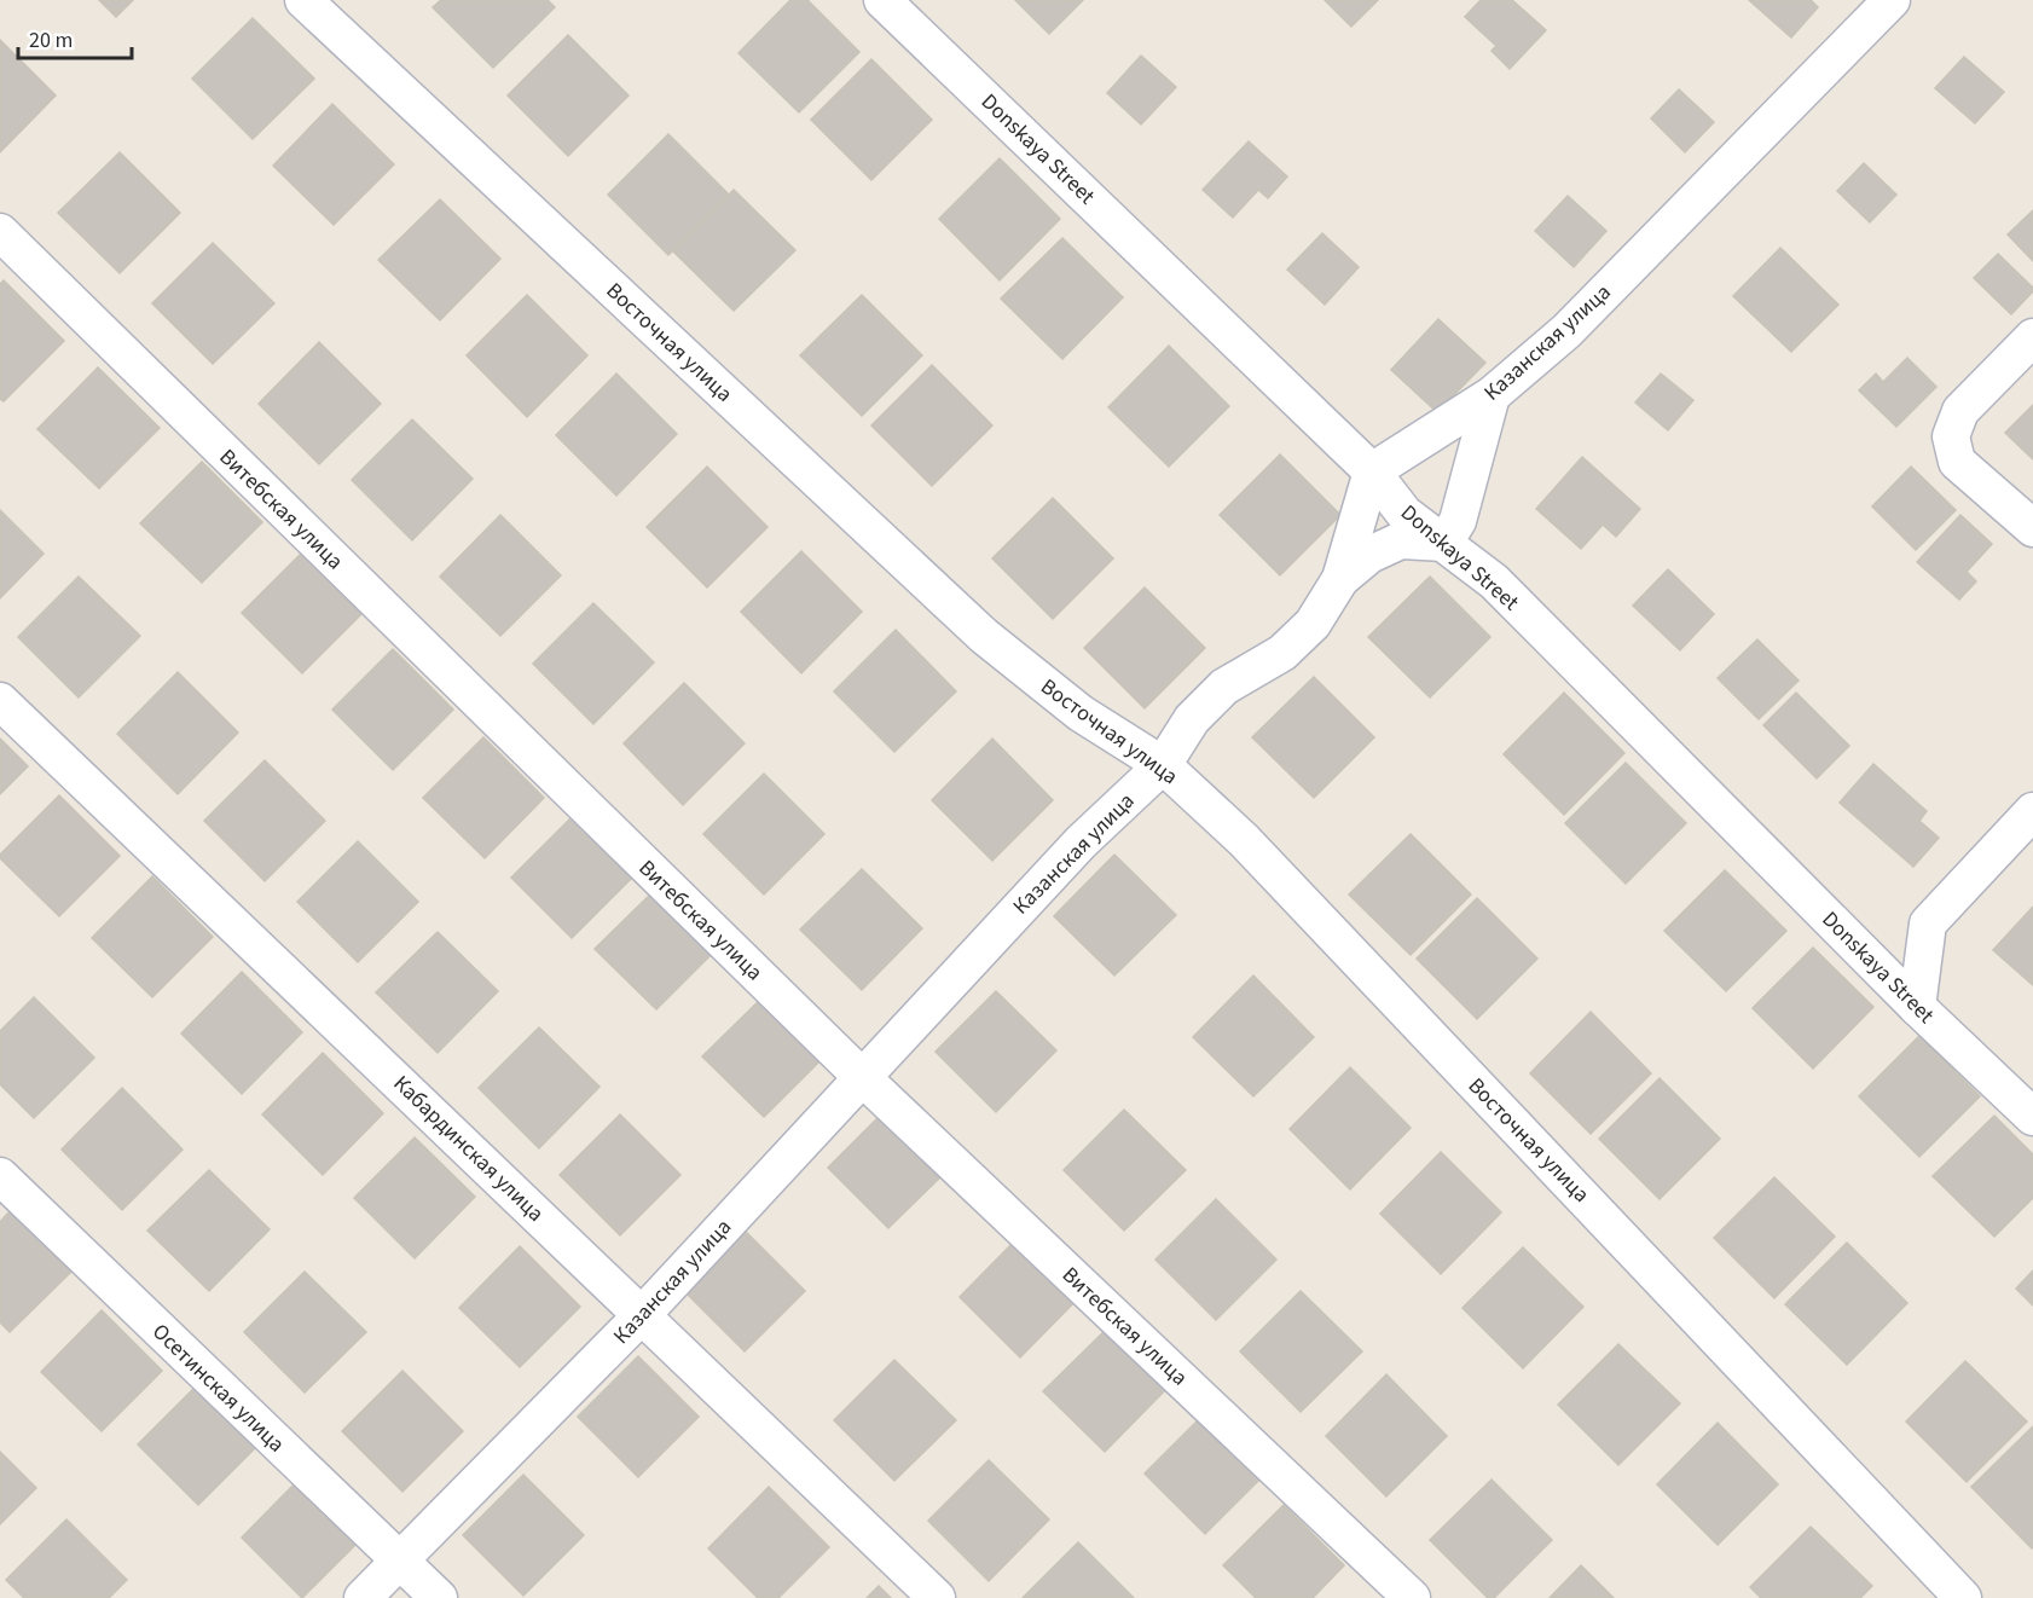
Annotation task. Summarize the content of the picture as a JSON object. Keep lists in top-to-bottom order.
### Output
{
  "streets": {
    "street": [
      "Donskaya Street",
      "Восточная улица",
      "Казанская улица",
      "Витебская улица",
      "Кабардинская улица",
      "Осетинская улица"
    ]
  },
  "crossings": [
    ["Donskaya Street", "Казанская улица"],
    ["Восточная улица", "Казанская улица"],
    ["Казанская улица", "Витебская улица"],
    ["Казанская улица", "Кабардинская улица"],
    ["Казанская улица", "Осетинская улица"]
  ],
  "scale_bar": "20 m"
}
